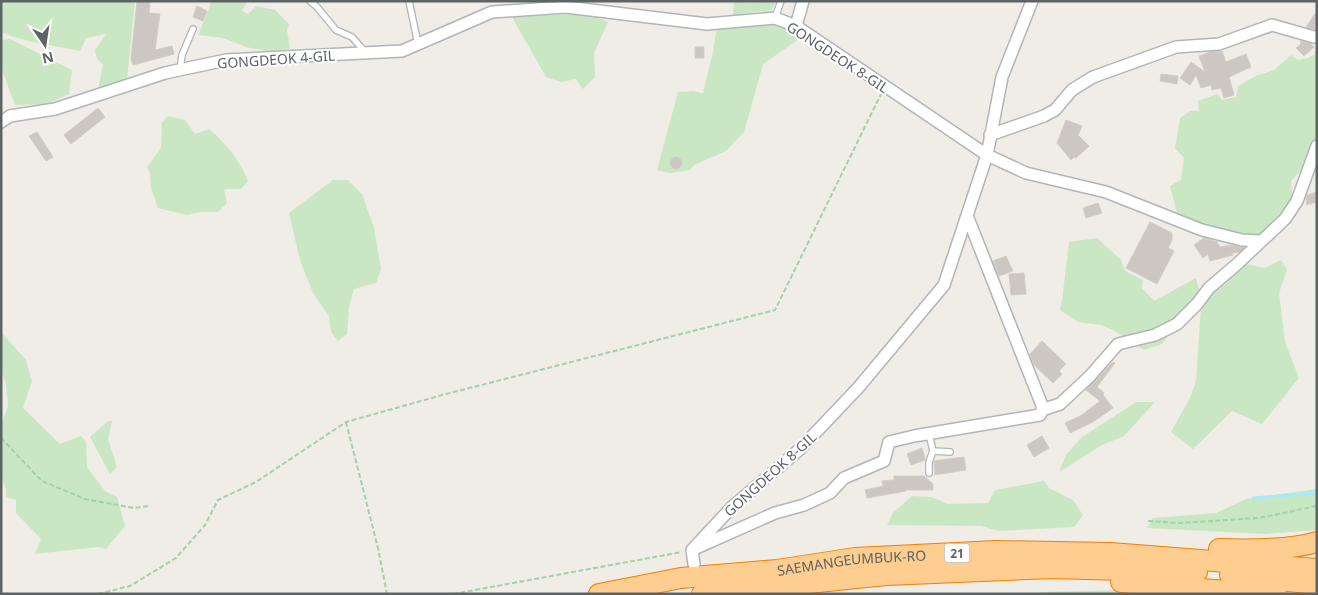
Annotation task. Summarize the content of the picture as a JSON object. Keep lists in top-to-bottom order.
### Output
{
  "streets": {
    "highway": ["21", "SAEMANGEUMBUK-RO"],
    "street": ["GONGDEOK 8-GIL", "GONGDEOK 4-GIL"]
  },
  "crossings": [
    ["GONGDEOK 8-GIL", "GONGDEOK 4-GIL"]
  ],
  "north": "bottom"
}
